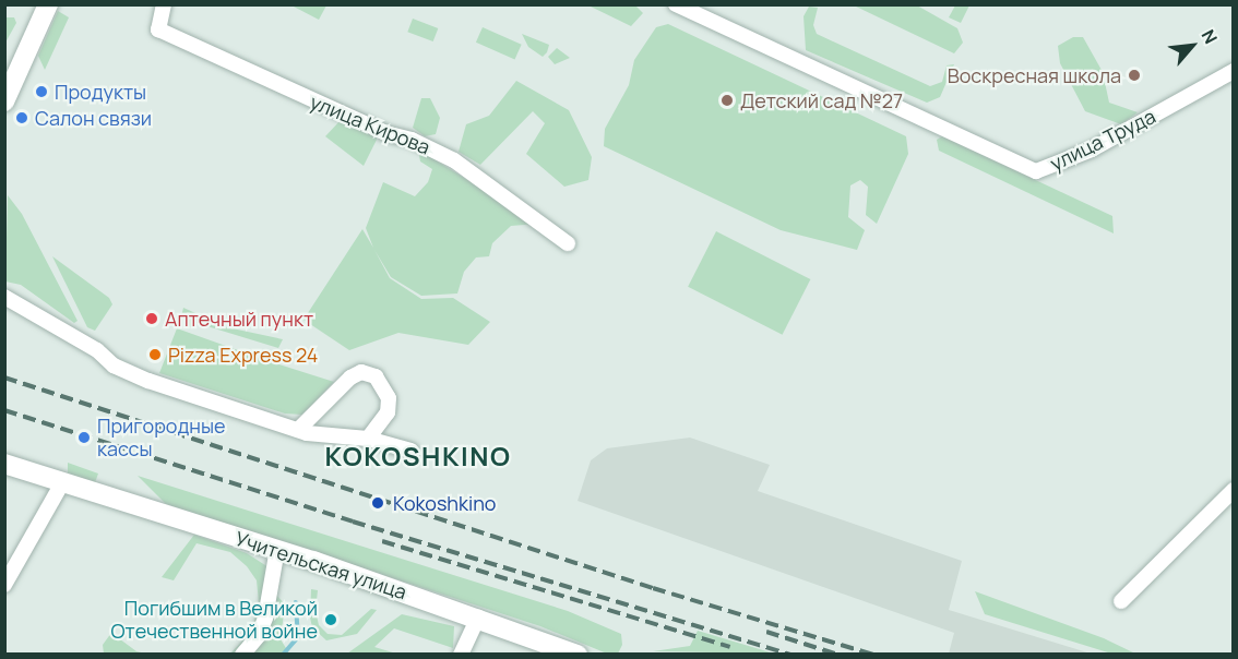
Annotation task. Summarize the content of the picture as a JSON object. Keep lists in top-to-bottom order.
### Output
{
  "streets": {
    "street": ["улица Кирова", "улица Труда", "Учительская улица"]
  },
  "districts": ["KOKOSHKINO"],
  "places": [
    "Воскресная школа",
    "Продукты",
    "Детский сад №27",
    "Салон связи",
    "Аптечный пункт",
    "Pizza Express 24",
    "Пригородные кассы",
    "Kokoshkino",
    "Погибшим в Великой Отечественной войне"
  ],
  "north": "top right"
}
